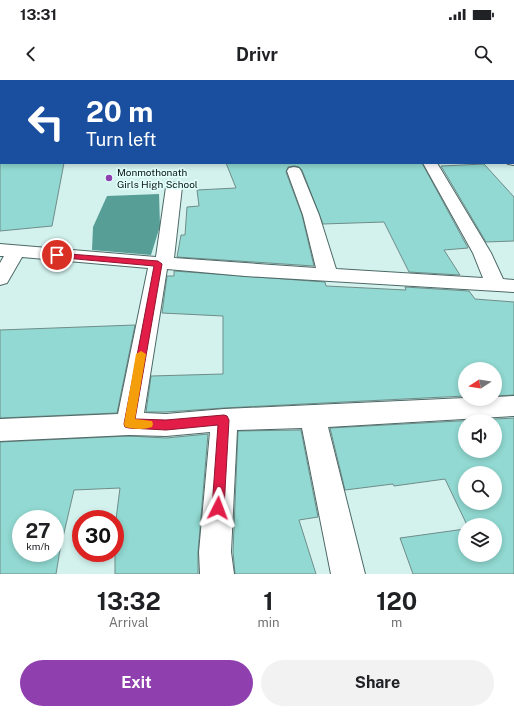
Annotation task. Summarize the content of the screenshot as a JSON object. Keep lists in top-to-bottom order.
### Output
{
  "places": ["Monmothonath Girls High School"],
  "north": "left",
  "page": {
    "status": "13:31",
    "header": "Drivr",
    "turn": ["20 m", "Turn left"],
    "speed": "27 km/h",
    "limit": "30",
    "eta": [
      "13:32",
      "Arrival",
      "1",
      "min",
      "120",
      "m"
    ],
    "buttons": ["Exit", "Share"]
  }
}
